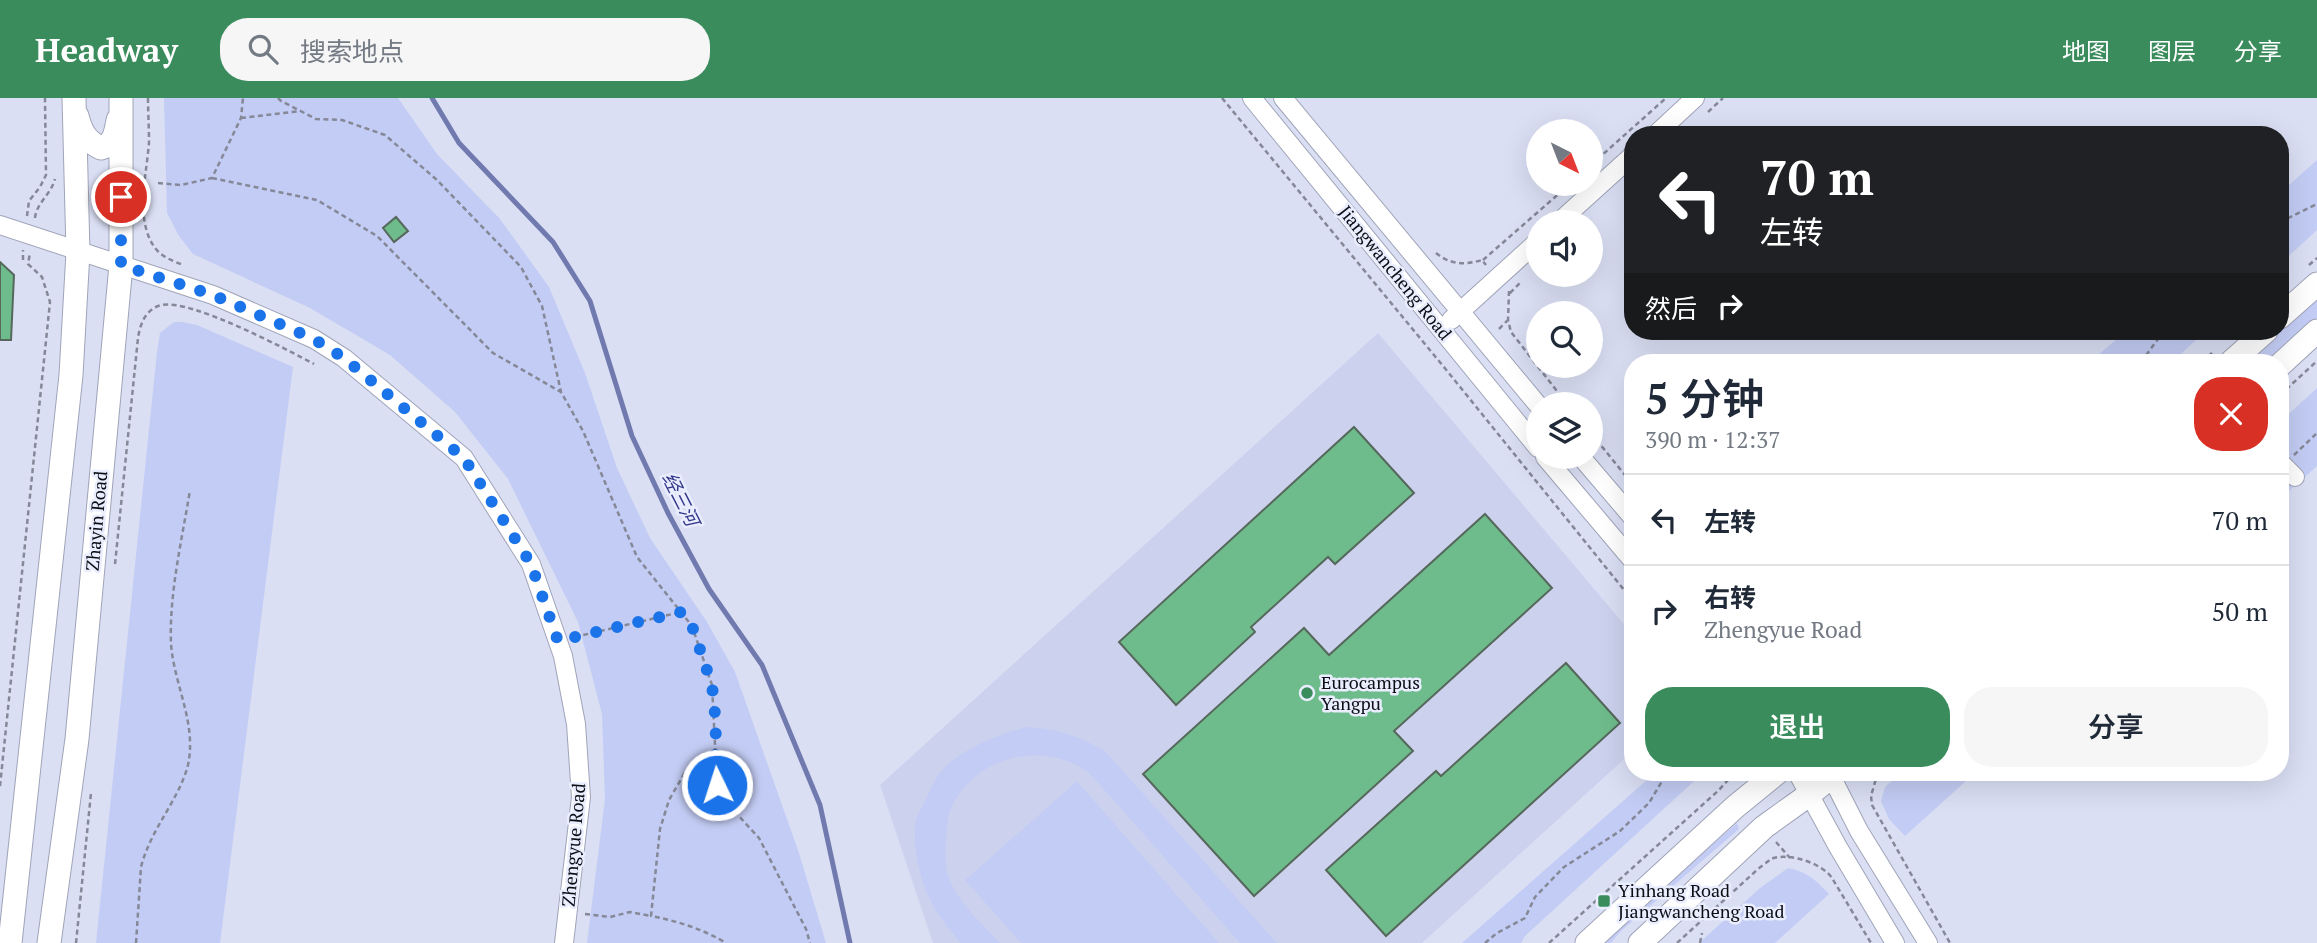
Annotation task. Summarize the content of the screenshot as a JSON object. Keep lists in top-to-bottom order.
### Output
{
  "streets": {
    "main road": ["Zhayin Road"],
    "street": ["Jiangwancheng Road", "Zhengyue Road"]
  },
  "crossings": [
    ["Zhayin Road", "Zhengyue Road"]
  ],
  "water": ["经三河"],
  "places": {
    "other": ["Eurocampus Yangpu"],
    "transit": ["Yinhang Road Jiangwancheng Road"]
  },
  "north": "bottom right",
  "page": {
    "header": "Headway",
    "search": "搜索地点",
    "nav": ["地图", "图层", "分享"],
    "turn": ["70 m", "左转"],
    "then": "然后",
    "heading": ["5 分钟", "390 m · 12:37"],
    "list": [
      {
        "name": "左转",
        "value": "70 m"
      },
      {
        "name": "右转",
        "note": "Zhengyue Road",
        "value": "50 m"
      }
    ],
    "buttons": ["退出", "分享"]
  }
}
